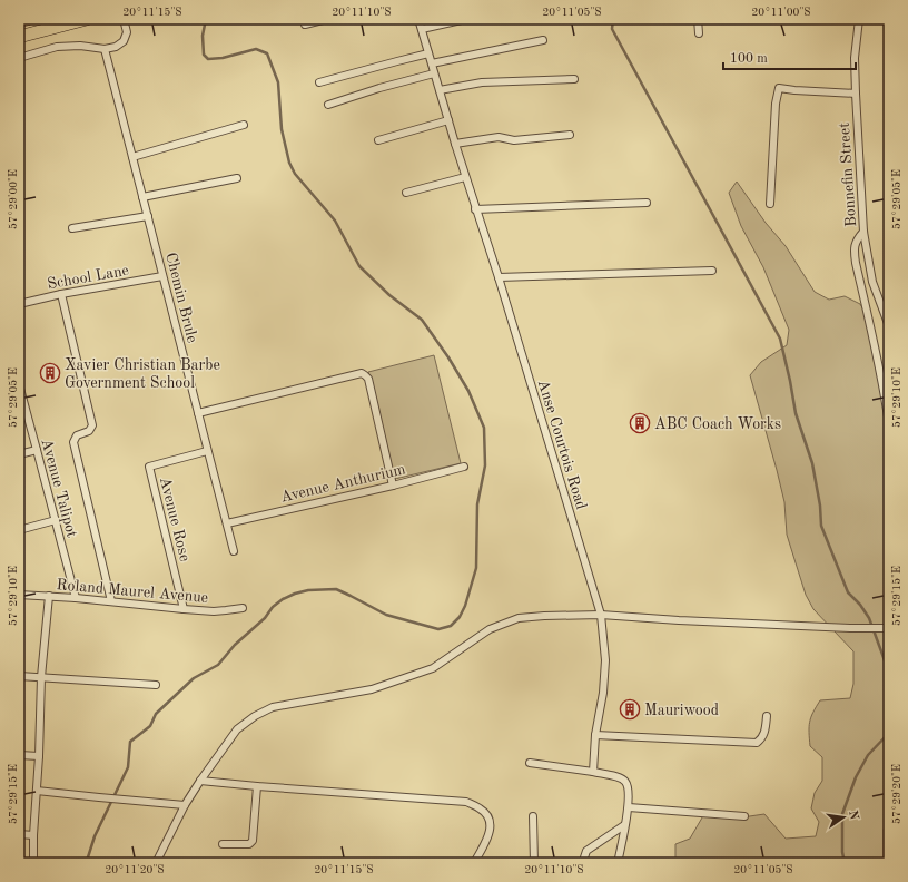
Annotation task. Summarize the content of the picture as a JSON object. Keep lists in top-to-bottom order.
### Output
{
  "streets": {
    "street": [
      "Bonnefin Street",
      "School Lane",
      "Chemin Brule",
      "Anse Courtois Road",
      "Avenue Anthurium",
      "Avenue Talipot",
      "Avenue Rose",
      "Roland Maurel Avenue"
    ]
  },
  "crossings": [
    ["School Lane", "Chemin Brule"],
    ["Chemin Brule", "Avenue Anthurium"],
    ["Chemin Brule", "Avenue Rose"],
    ["Avenue Talipot", "Roland Maurel Avenue"],
    ["Avenue Rose", "Roland Maurel Avenue"]
  ],
  "places": {
    "building": ["Xavier Christian Barbe Government School", "ABC Coach Works", "Mauriwood"]
  },
  "scale_bar": "100 m",
  "north": "right",
  "coordinates": [
    "20°11'15\"S",
    "20°11'10\"S",
    "20°11'05\"S",
    "20°11'00\"S",
    "57°29'05\"E",
    "57°29'00\"E",
    "57°29'10\"E",
    "57°29'15\"E",
    "57°29'20\"E",
    "20°11'20\"S"
  ]
}
